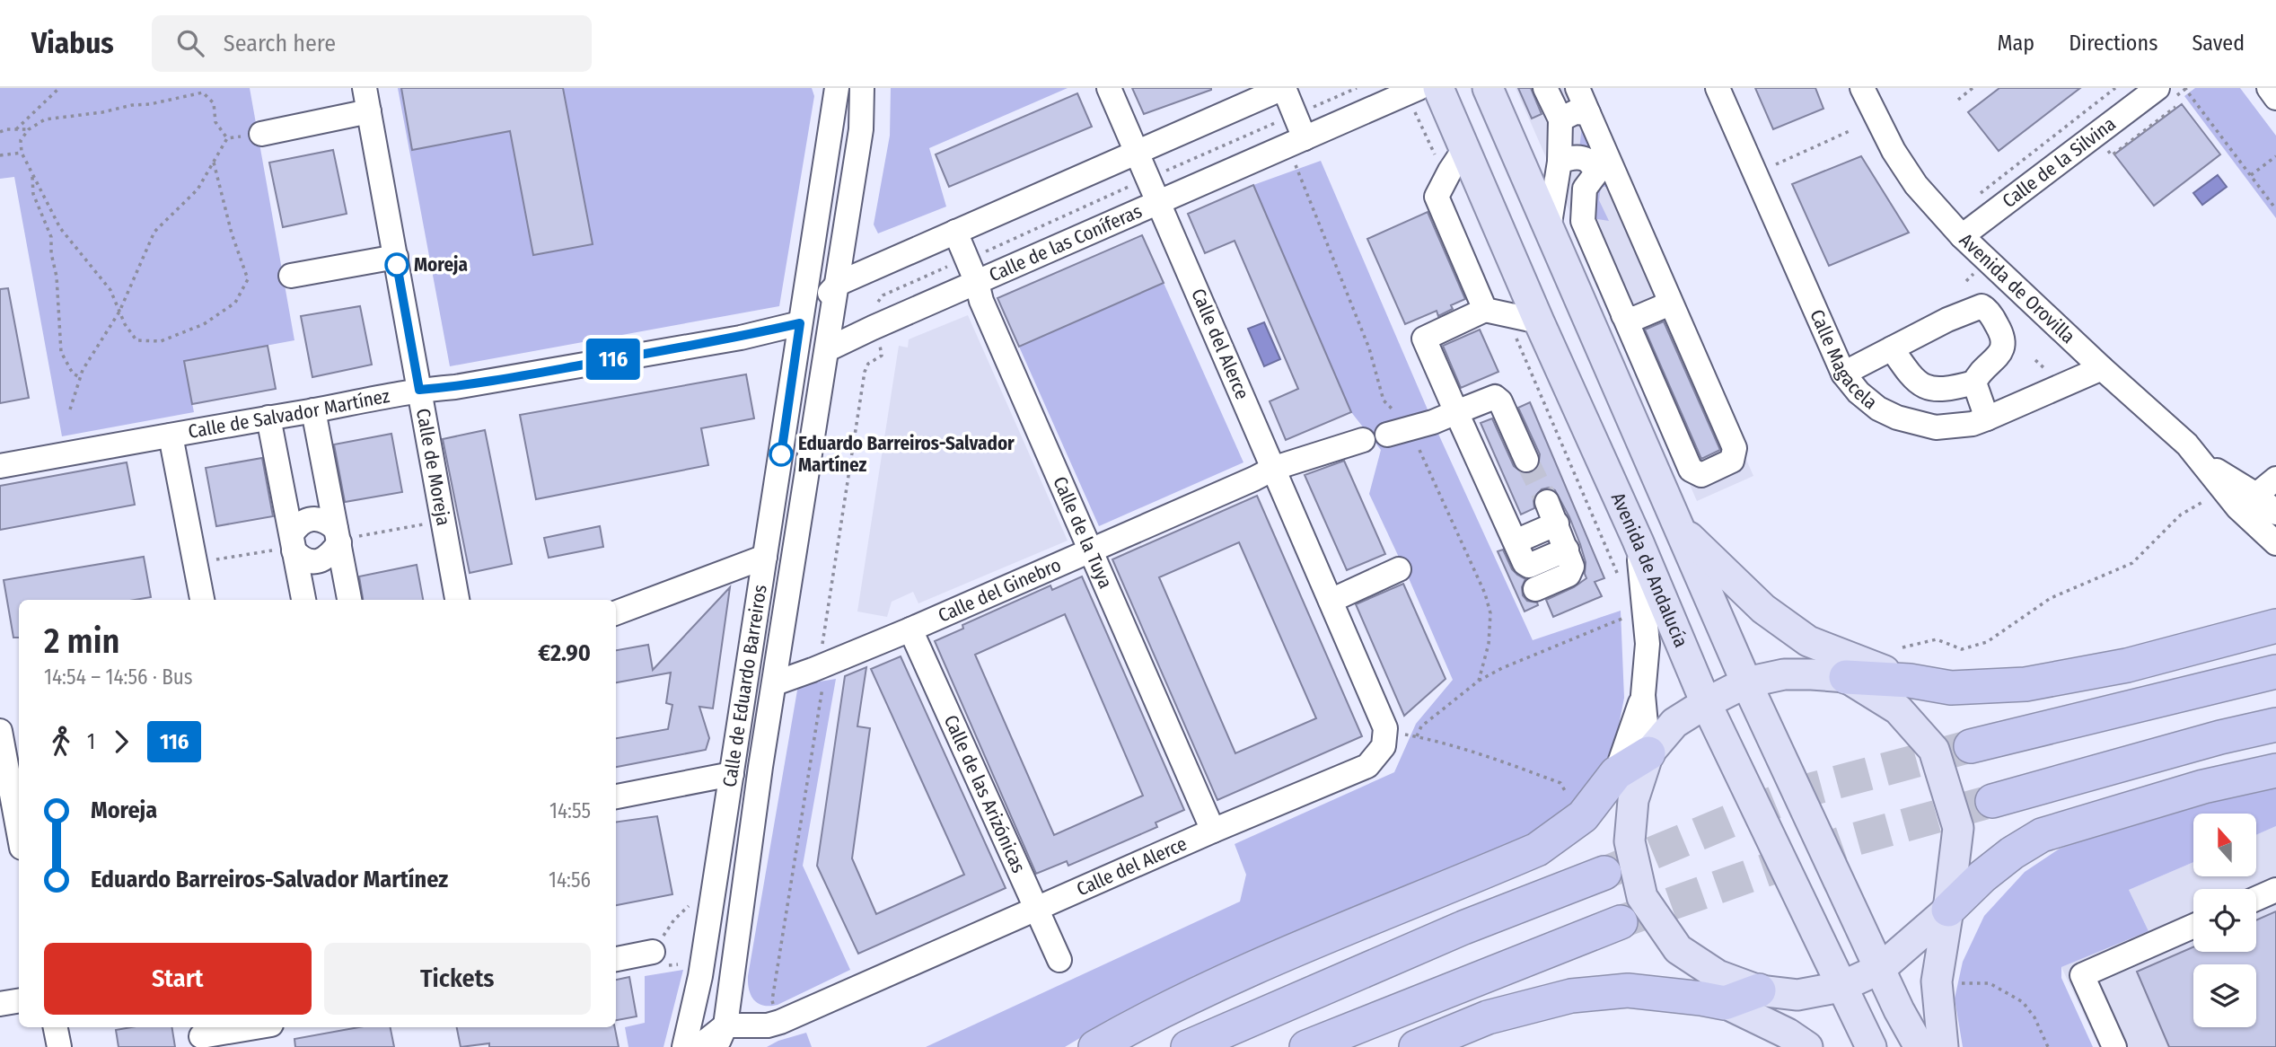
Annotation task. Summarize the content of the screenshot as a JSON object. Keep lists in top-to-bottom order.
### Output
{
  "streets": {
    "main road": ["Avenida de Andalucía"],
    "street": [
      "Calle de la Silvina",
      "Calle de las Coníferas",
      "Avenida de Orovilla",
      "Calle del Alerce",
      "Calle Magacela",
      "Calle de Salvador Martínez",
      "Calle de Moreja",
      "Calle de la Tuya",
      "Calle del Ginebro",
      "Calle de Eduardo Barreiros",
      "Calle de las Arizónicas"
    ]
  },
  "crossings": [
    ["Calle de la Silvina", "Avenida de Orovilla"],
    ["Calle de las Coníferas", "Calle del Alerce"],
    ["Calle de las Coníferas", "Calle de la Tuya"],
    ["Calle de las Coníferas", "Calle de Eduardo Barreiros"],
    ["Avenida de Orovilla", "Calle Magacela"],
    ["Calle del Alerce", "Calle de la Tuya"],
    ["Calle del Alerce", "Calle del Ginebro"],
    ["Calle del Alerce", "Calle de Eduardo Barreiros"],
    ["Calle del Alerce", "Calle de las Arizónicas"],
    ["Calle de Salvador Martínez", "Calle de Moreja"],
    ["Calle de Salvador Martínez", "Calle de Eduardo Barreiros"],
    ["Calle de la Tuya", "Calle del Ginebro"],
    ["Calle del Ginebro", "Calle de Eduardo Barreiros"],
    ["Calle del Ginebro", "Calle de las Arizónicas"]
  ],
  "places": ["Moreja", "Eduardo Barreiros-Salvador Martínez"],
  "lines": ["bus line 116"],
  "north": "top",
  "page": {
    "header": "Viabus",
    "search": "Search here",
    "nav": ["Map", "Directions", "Saved"],
    "on_map": "116",
    "heading": ["2 min", "14:54 – 14:56 · Bus", "€2.90"],
    "legs": ["1", "116"],
    "list": [
      {
        "name": "Moreja",
        "value": "14:55"
      },
      {
        "name": "Eduardo Barreiros-Salvador Martínez",
        "value": "14:56"
      }
    ],
    "buttons": ["Start", "Tickets"]
  }
}
